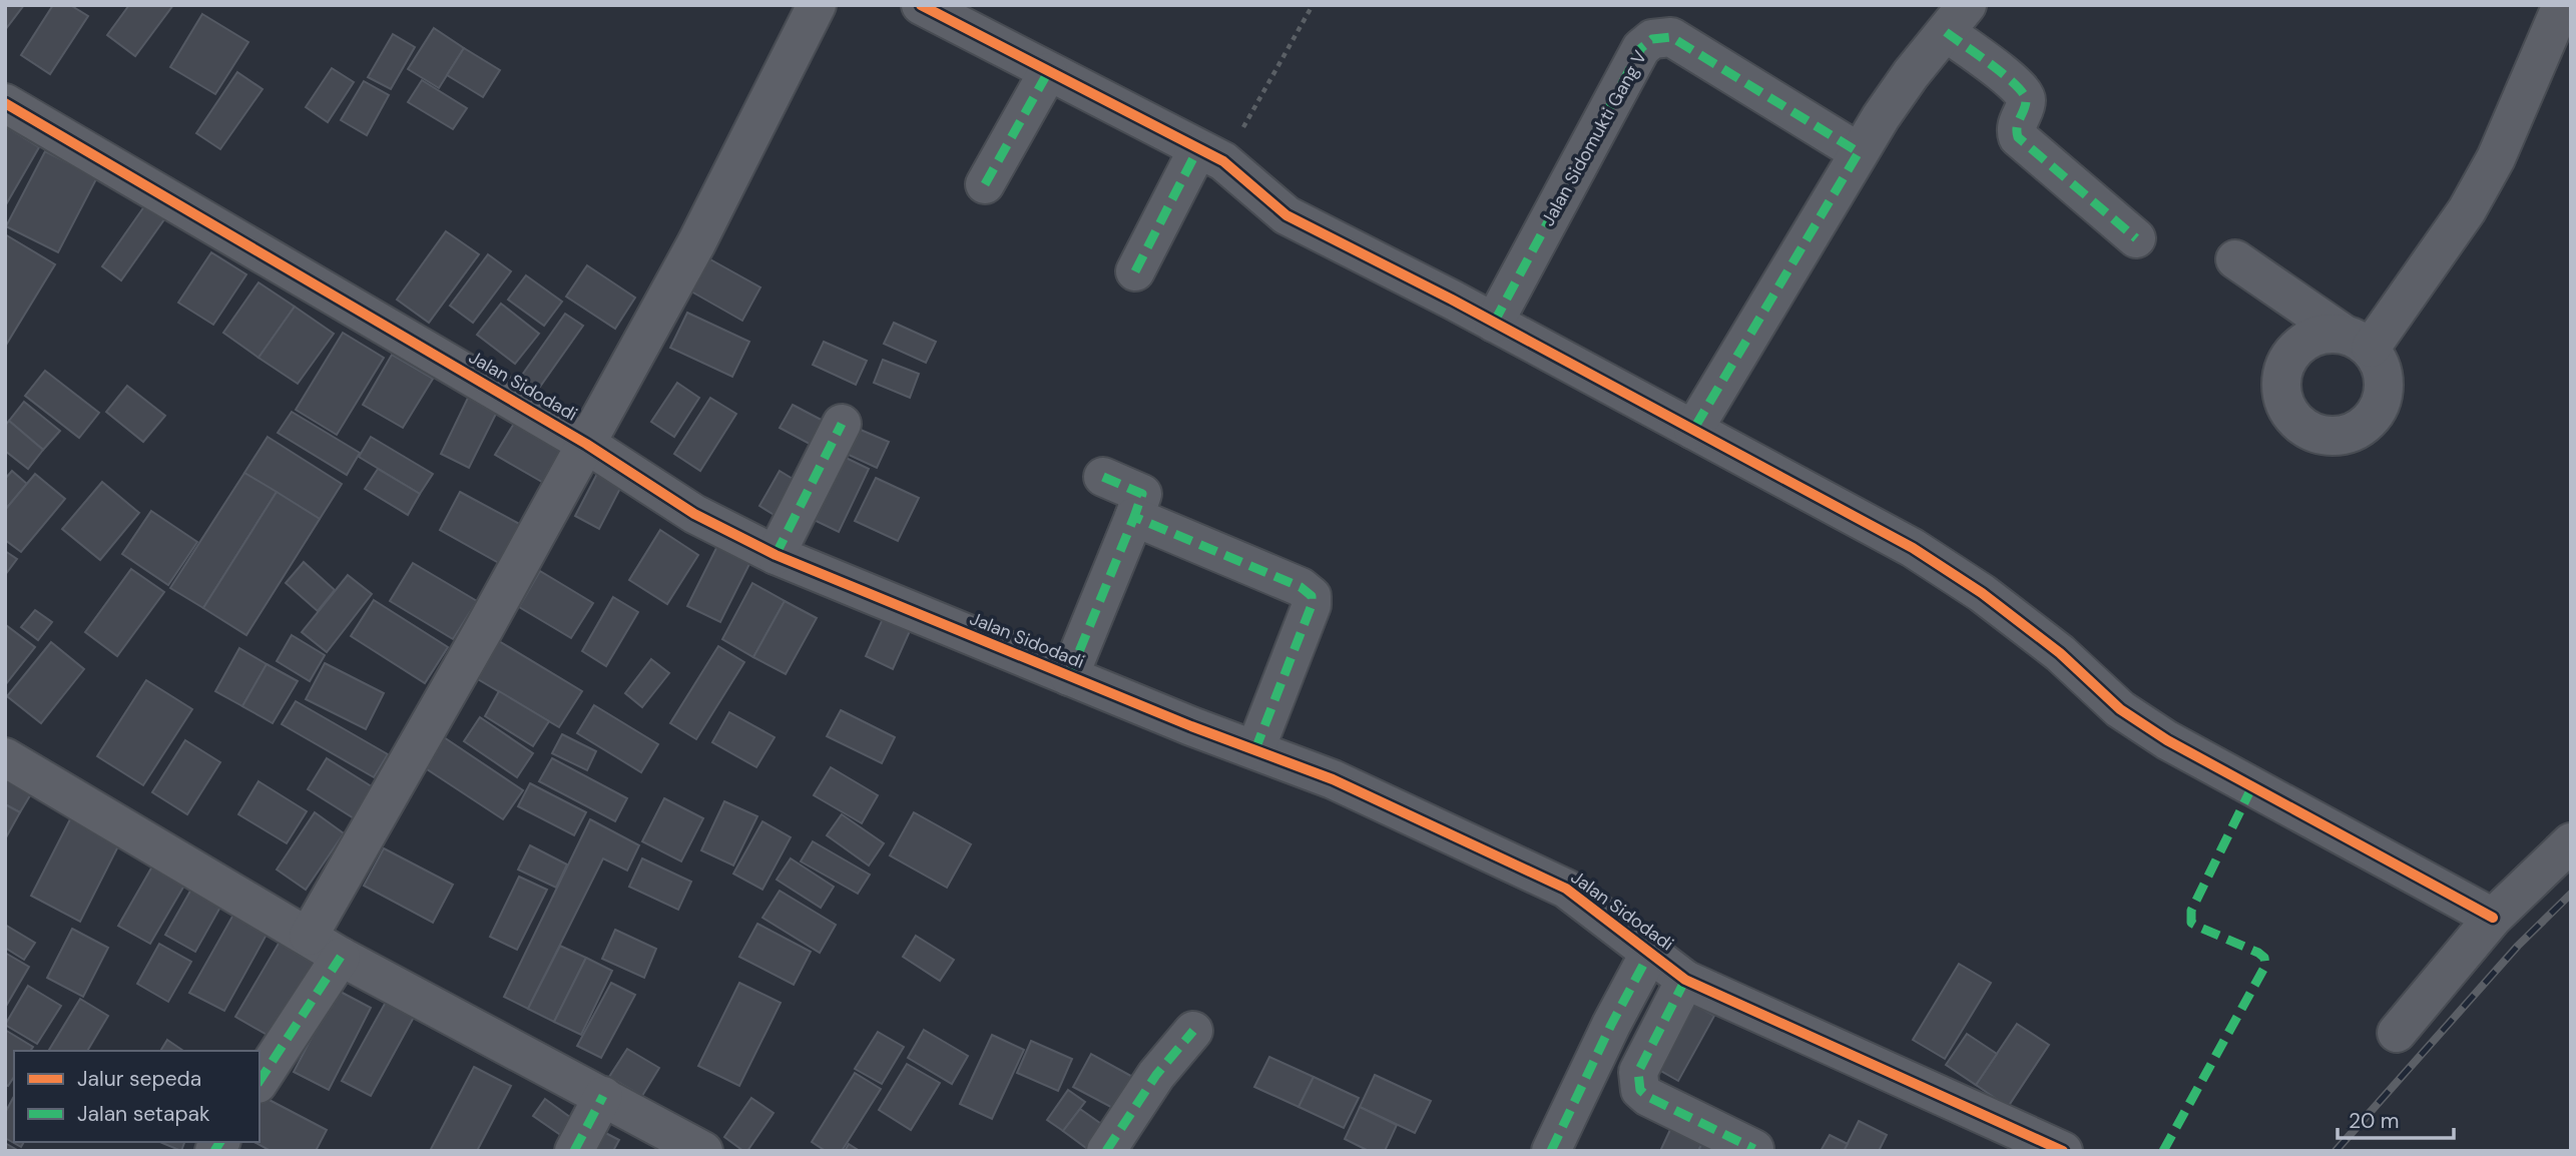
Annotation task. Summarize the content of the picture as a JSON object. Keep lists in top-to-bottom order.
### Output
{
  "streets": {
    "street": ["Jalan Sidomukti Gang V", "Jalan Sidodadi"]
  },
  "legend": ["Jalur sepeda", "Jalan setapak"],
  "scale_bar": "20 m"
}
